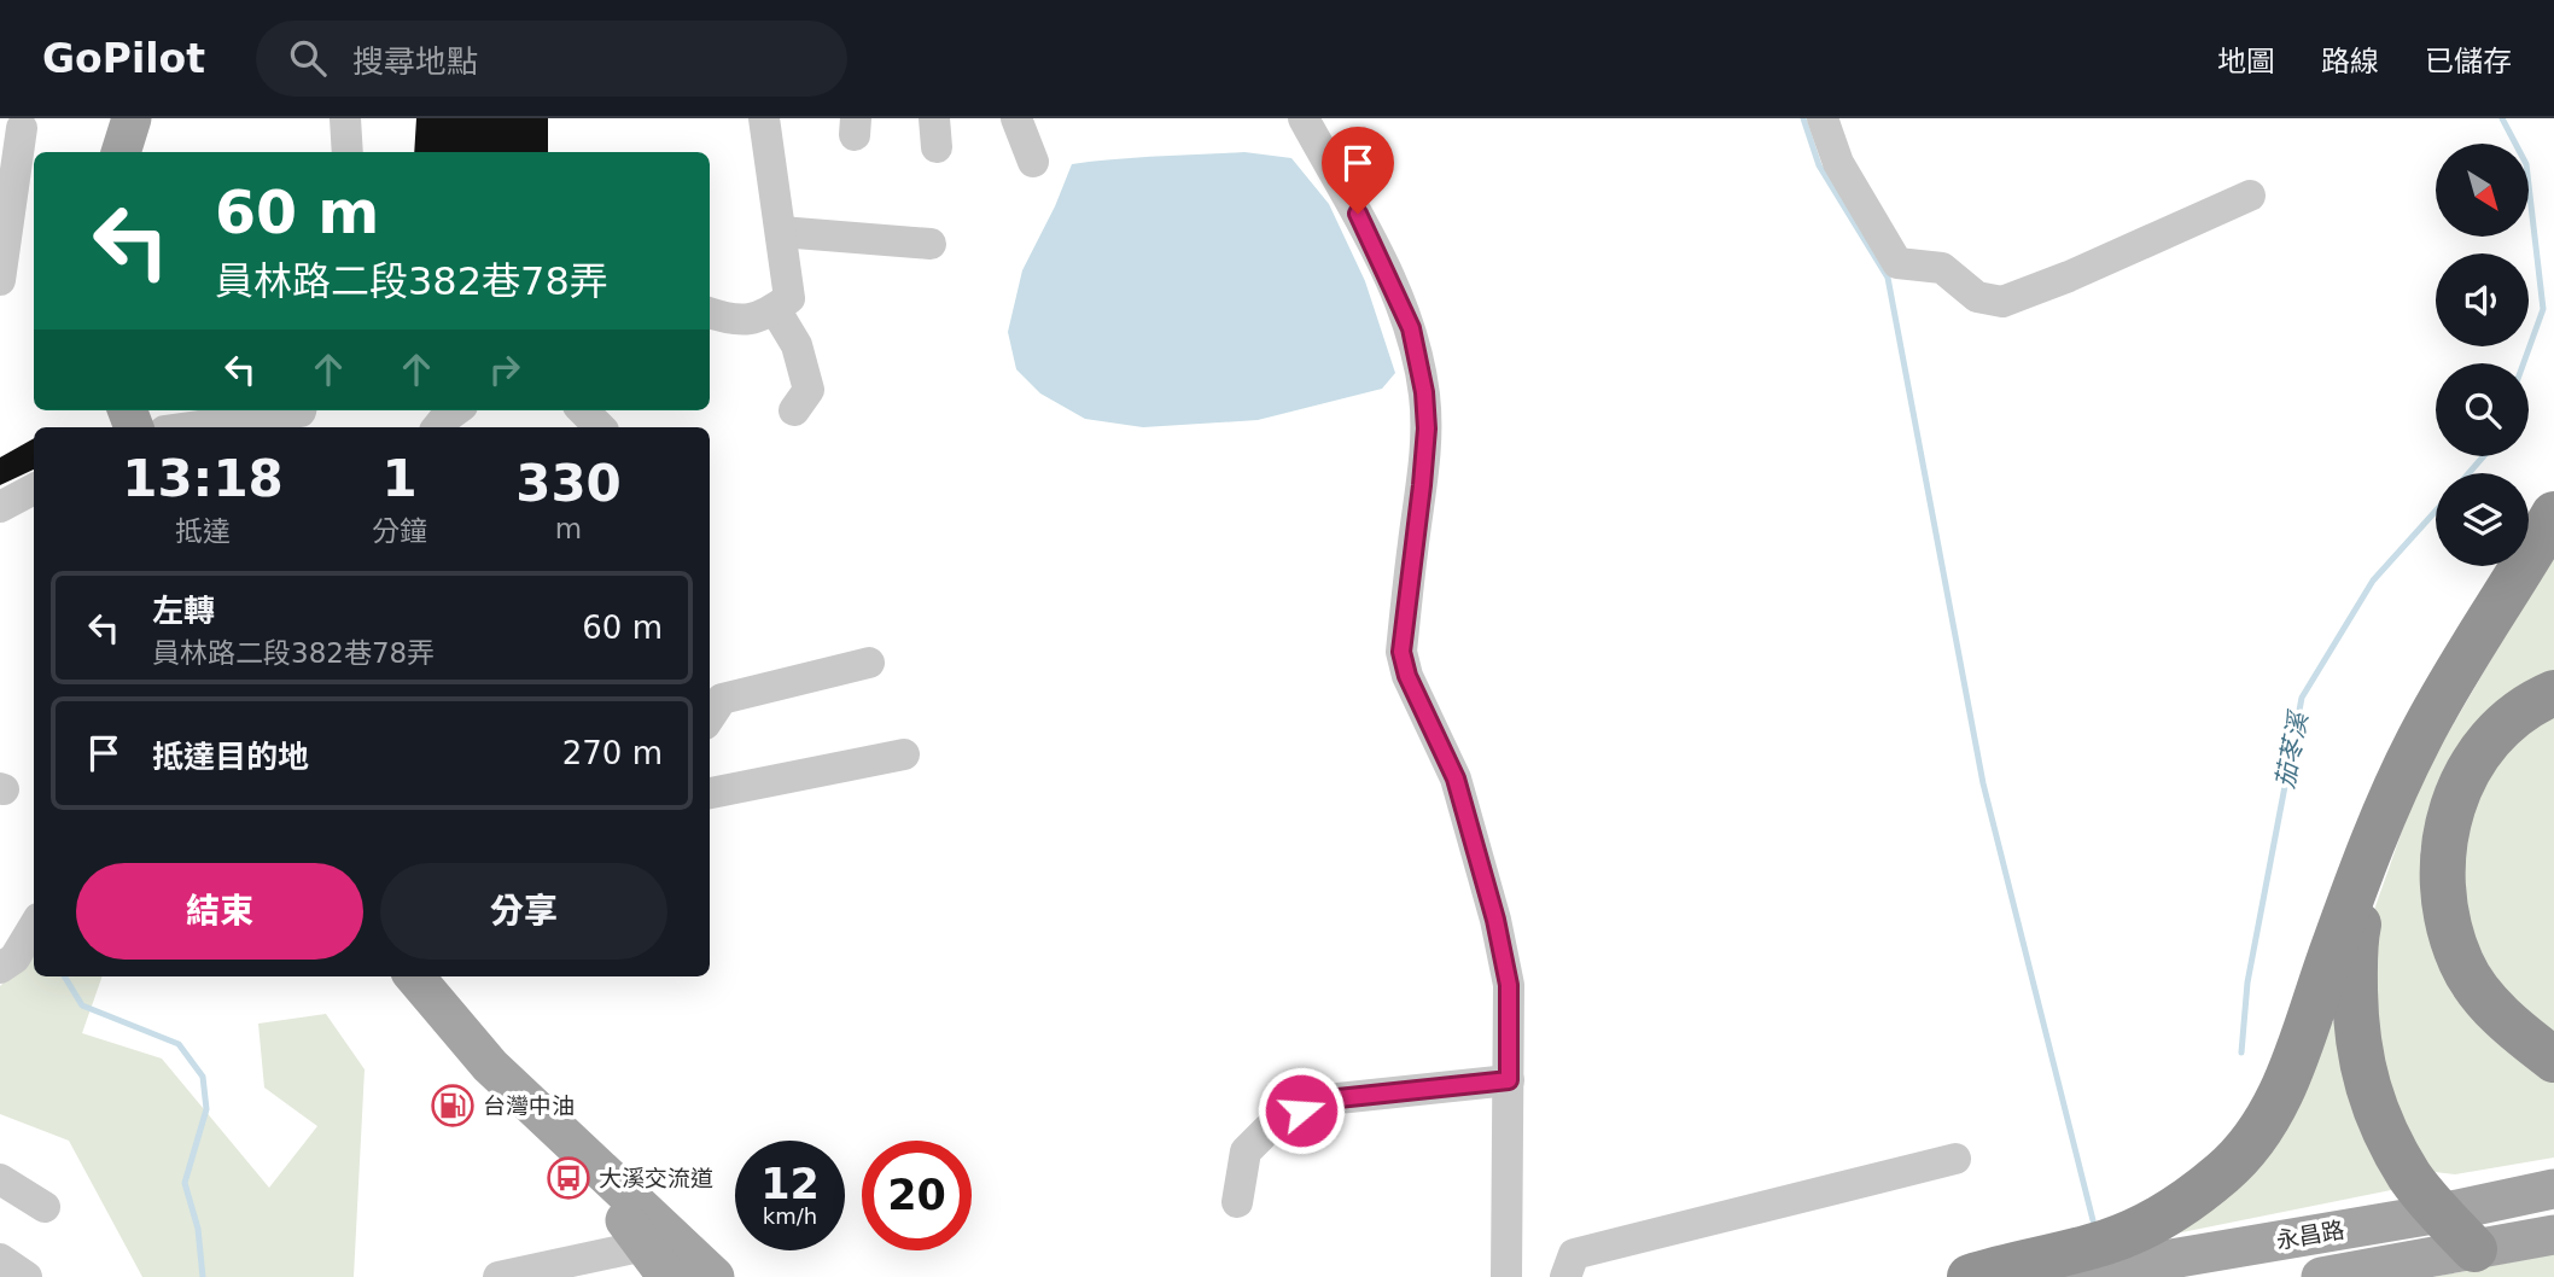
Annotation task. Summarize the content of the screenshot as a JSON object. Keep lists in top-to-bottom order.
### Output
{
  "streets": {
    "main road": ["永昌路"]
  },
  "water": ["茄苳溪"],
  "places": {
    "fuel station": ["台灣中油"],
    "bus stop": ["大溪交流道"]
  },
  "north": "bottom right",
  "page": {
    "header": "GoPilot",
    "search": "搜尋地點",
    "nav": ["地圖", "路線", "已儲存"],
    "turn": ["60 m", "員林路二段382巷78弄"],
    "eta": [
      "13:18",
      "抵達",
      "1",
      "分鐘",
      "330",
      "m"
    ],
    "list": [
      {
        "name": "左轉",
        "note": "員林路二段382巷78弄",
        "value": "60 m"
      },
      {
        "name": "抵達目的地",
        "value": "270 m"
      }
    ],
    "buttons": ["結束", "分享"],
    "speed": "12 km/h",
    "limit": "20"
  }
}
